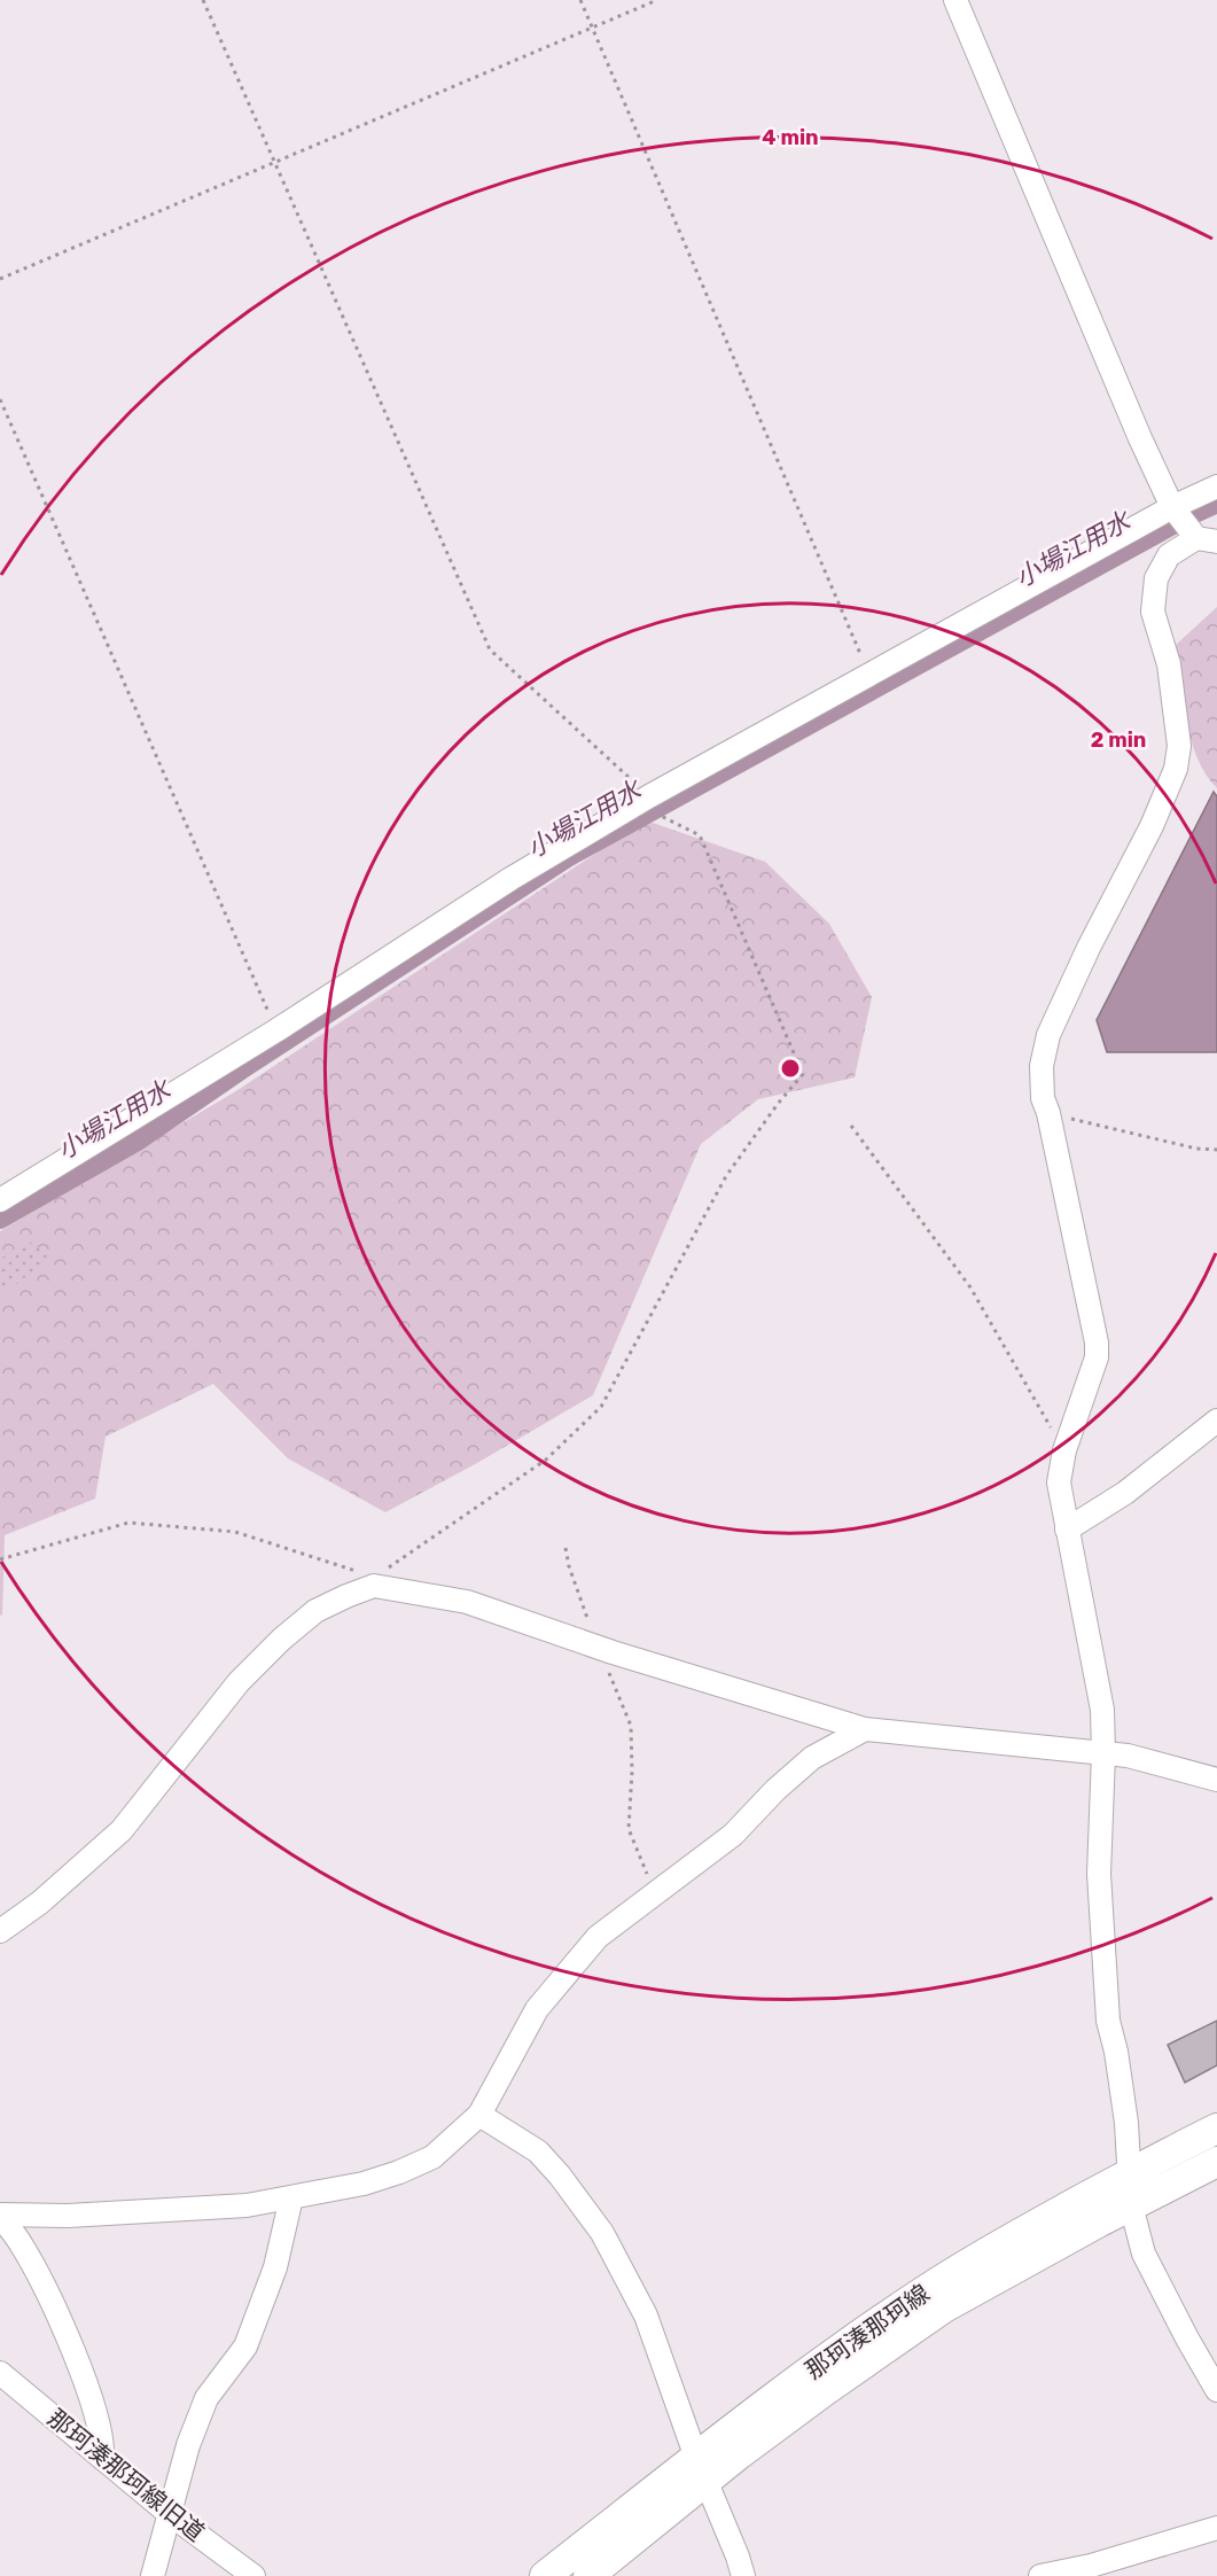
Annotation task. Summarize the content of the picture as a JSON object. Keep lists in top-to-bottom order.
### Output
{
  "streets": {
    "main road": ["那珂湊那珂線"],
    "street": ["那珂湊那珂線旧道"]
  },
  "water": ["小場江用水"],
  "rings": ["4 min", "2 min"]
}
